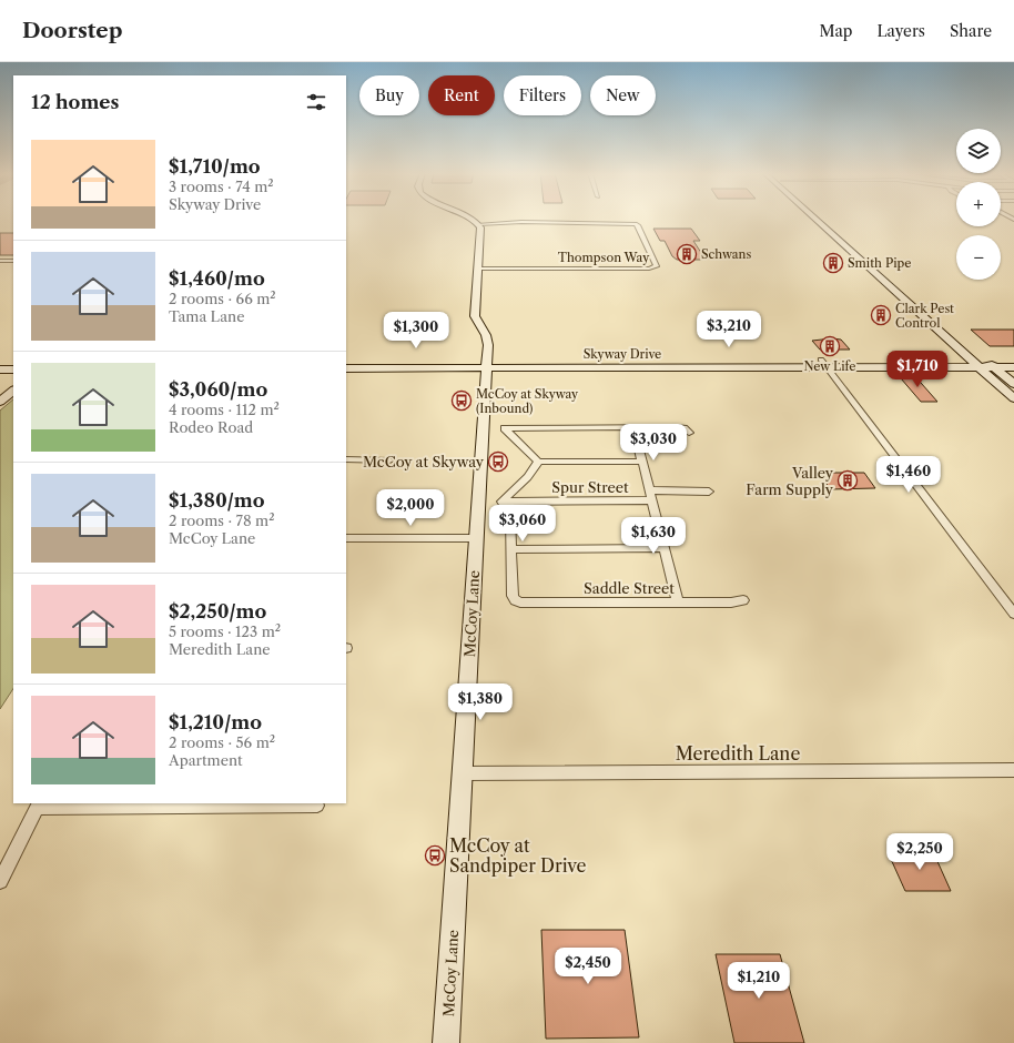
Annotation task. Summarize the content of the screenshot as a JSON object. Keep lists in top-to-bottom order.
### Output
{
  "streets": {
    "street": [
      "Thompson Way",
      "Skyway Drive",
      "Spur Street",
      "Saddle Street",
      "McCoy Lane",
      "Meredith Lane"
    ]
  },
  "crossings": [
    ["Thompson Way", "McCoy Lane"],
    ["Skyway Drive", "McCoy Lane"],
    ["McCoy Lane", "Meredith Lane"]
  ],
  "places": {
    "building": [
      "Schwans",
      "Smith Pipe",
      "Clark Pest Control",
      "New Life",
      "Valley Farm Supply"
    ],
    "bus stop": ["McCoy at Skyway (Inbound)", "McCoy at Skyway", "McCoy at Sandpiper Drive"]
  },
  "page": {
    "header": "Doorstep",
    "nav": ["Map", "Layers", "Share"],
    "chip": [
      "Buy",
      "Rent",
      "Filters",
      "New"
    ],
    "heading": "12 homes",
    "map_buttons": ["+", "−"],
    "list": [
      {
        "name": "$1,710/mo",
        "note": "3 rooms · 74 m² · Skyway Drive"
      },
      {
        "name": "$1,460/mo",
        "note": "2 rooms · 66 m² · Tama Lane"
      },
      {
        "name": "$3,060/mo",
        "note": "4 rooms · 112 m² · Rodeo Road"
      },
      {
        "name": "$1,380/mo",
        "note": "2 rooms · 78 m² · McCoy Lane"
      },
      {
        "name": "$2,250/mo",
        "note": "5 rooms · 123 m² · Meredith Lane"
      },
      {
        "name": "$1,210/mo",
        "note": "2 rooms · 56 m² · Apartment"
      }
    ],
    "price": [
      "$3,210",
      "$1,300",
      "$1,710",
      "$3,030",
      "$1,460",
      "$2,000",
      "$3,060",
      "$1,630",
      "$1,380",
      "$2,250",
      "$2,450",
      "$1,210"
    ]
  }
}
